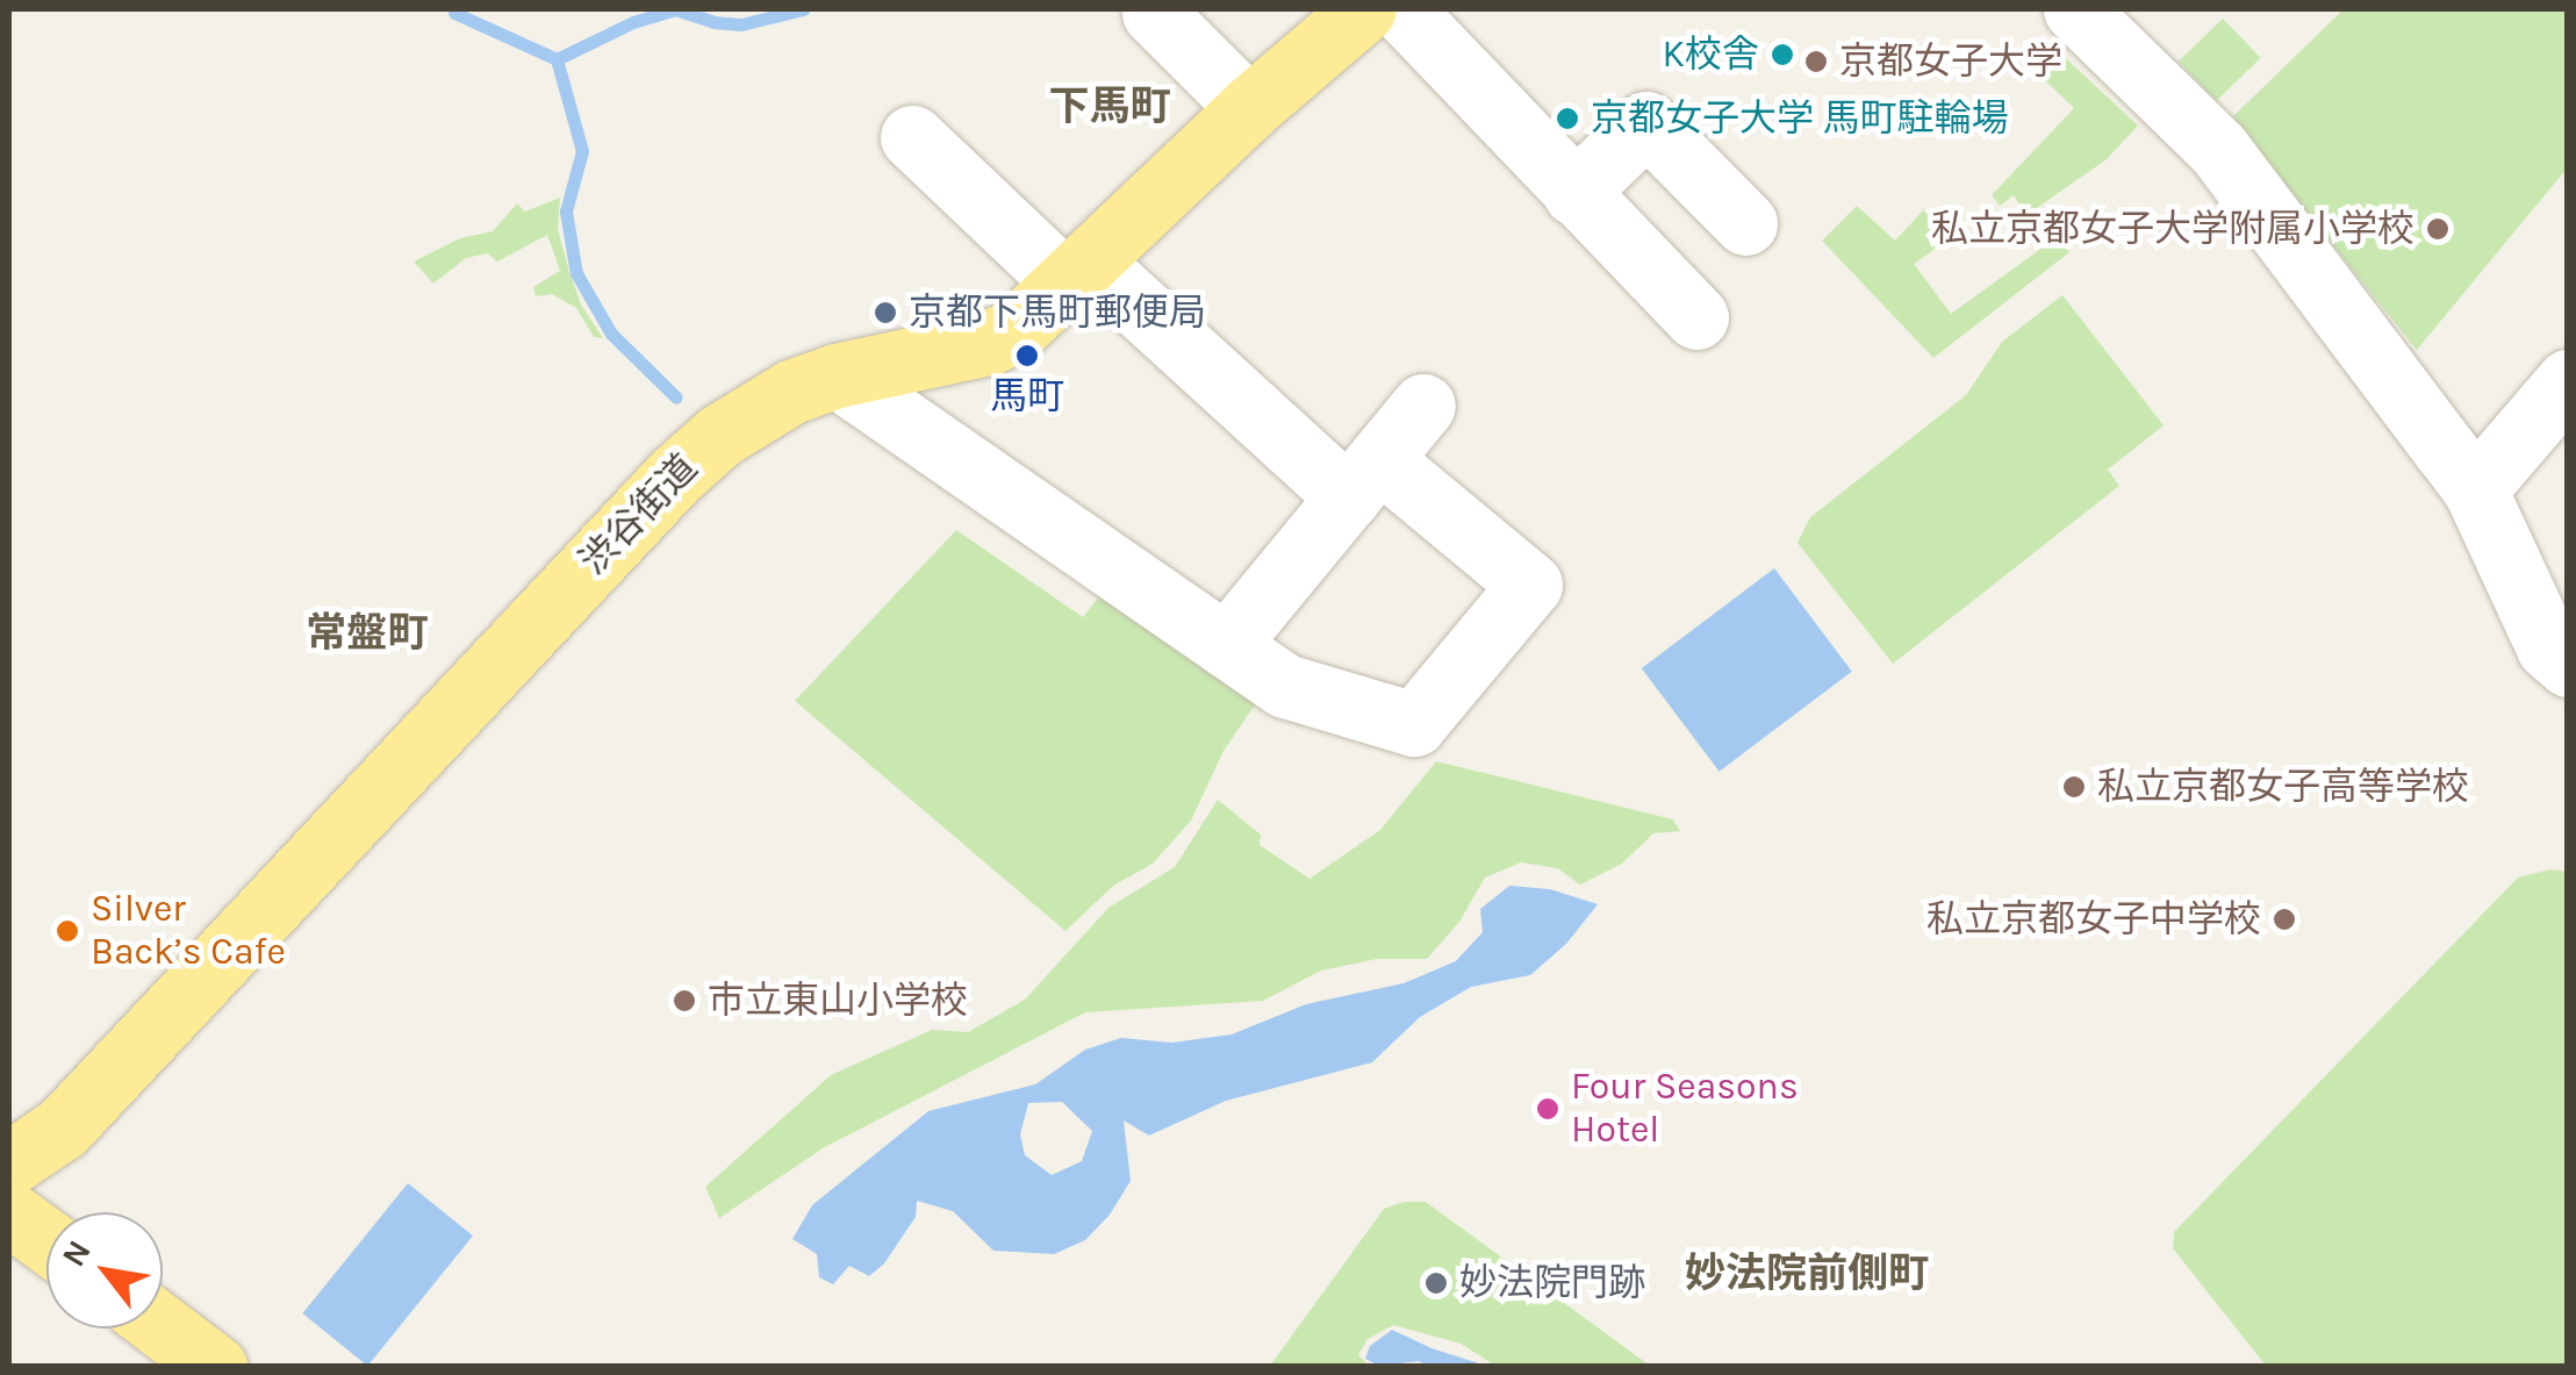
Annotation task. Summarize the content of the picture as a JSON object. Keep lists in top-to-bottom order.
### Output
{
  "streets": {
    "main road": ["渋谷街道"]
  },
  "districts": ["下馬町", "常盤町", "妙法院前側町"],
  "places": [
    "K校舎",
    "京都女子大学",
    "京都女子大学 馬町駐輪場",
    "私立京都女子大学附属小学校",
    "京都下馬町郵便局",
    "馬町",
    "私立京都女子高等学校",
    "私立京都女子中学校",
    "Silver Back’s Cafe",
    "市立東山小学校",
    "Four Seasons Hotel",
    "妙法院門跡"
  ],
  "north": "top left"
}
